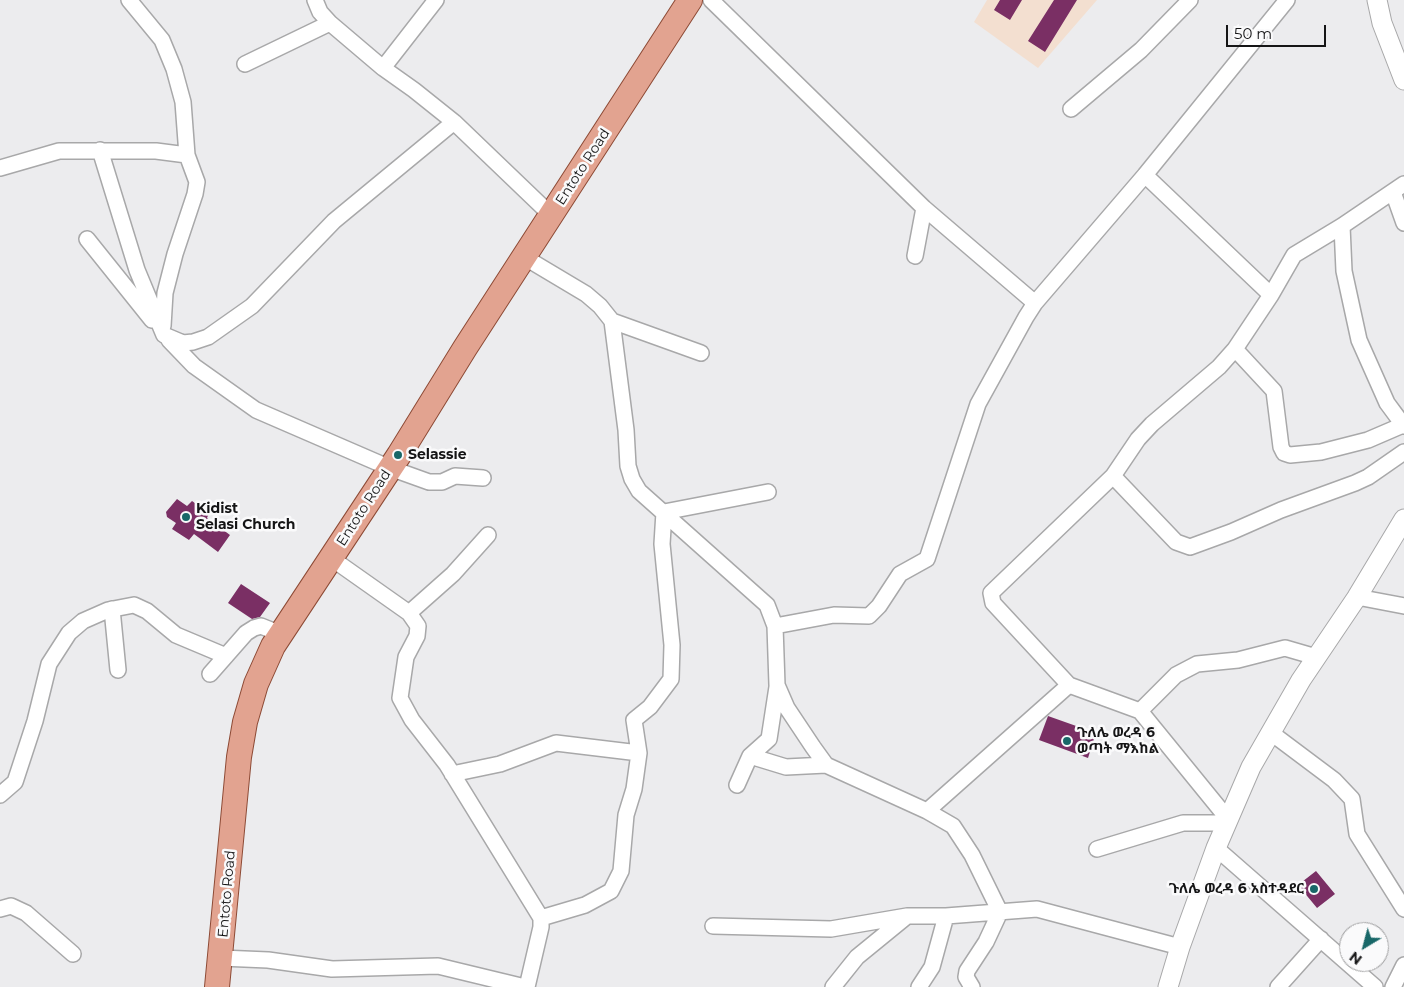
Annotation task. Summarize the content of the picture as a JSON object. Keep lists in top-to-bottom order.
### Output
{
  "streets": {
    "main road": ["Entoto Road"]
  },
  "places": [
    "Selassie",
    "Kidist Selasi Church",
    "ጉለሌ ወረዳ 6 ወጣት ማእከል",
    "ጉለሌ ወረዳ 6 አስተዳደር"
  ],
  "scale_bar": "50 m",
  "north": "bottom left"
}
